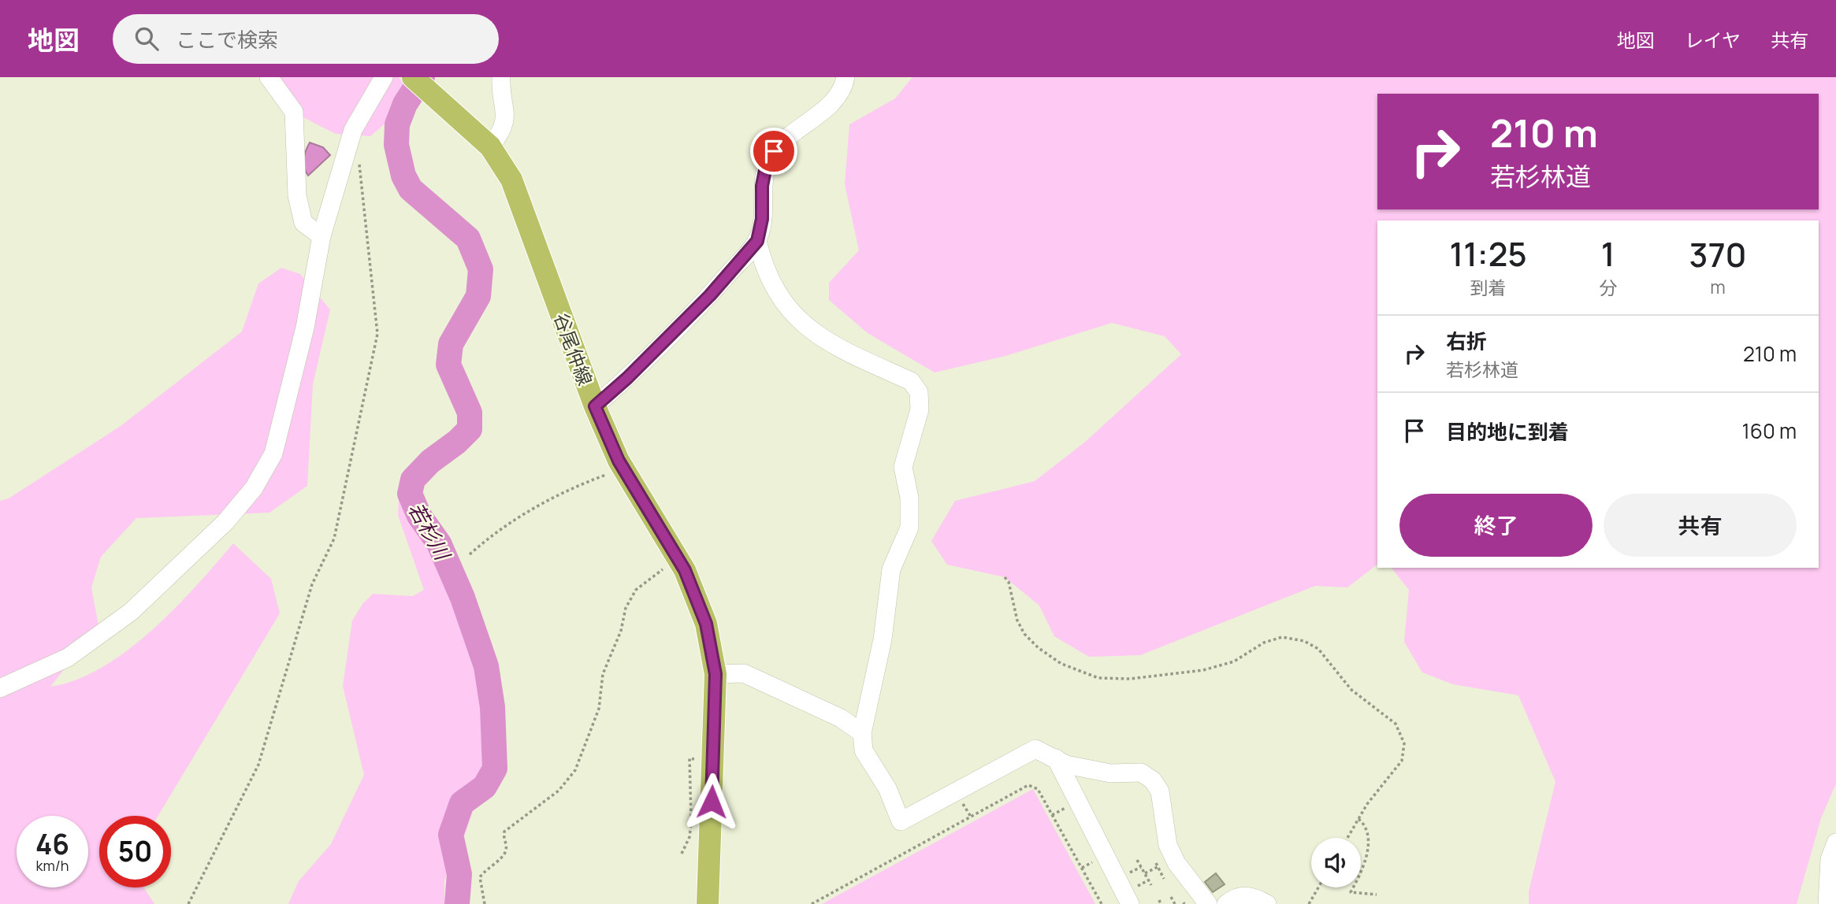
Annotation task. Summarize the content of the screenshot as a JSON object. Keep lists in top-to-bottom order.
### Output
{
  "streets": {
    "main road": ["谷尾仲線"]
  },
  "water": ["若杉川"],
  "page": {
    "header": "地図",
    "search": "ここで検索",
    "nav": ["地図", "レイヤ", "共有"],
    "turn": ["210 m", "若杉林道"],
    "eta": [
      "11:25",
      "到着",
      "1",
      "分",
      "370",
      "m"
    ],
    "list": [
      {
        "name": "右折",
        "note": "若杉林道",
        "value": "210 m"
      },
      {
        "name": "目的地に到着",
        "value": "160 m"
      }
    ],
    "buttons": ["終了", "共有"],
    "speed": "46 km/h",
    "limit": "50"
  }
}
